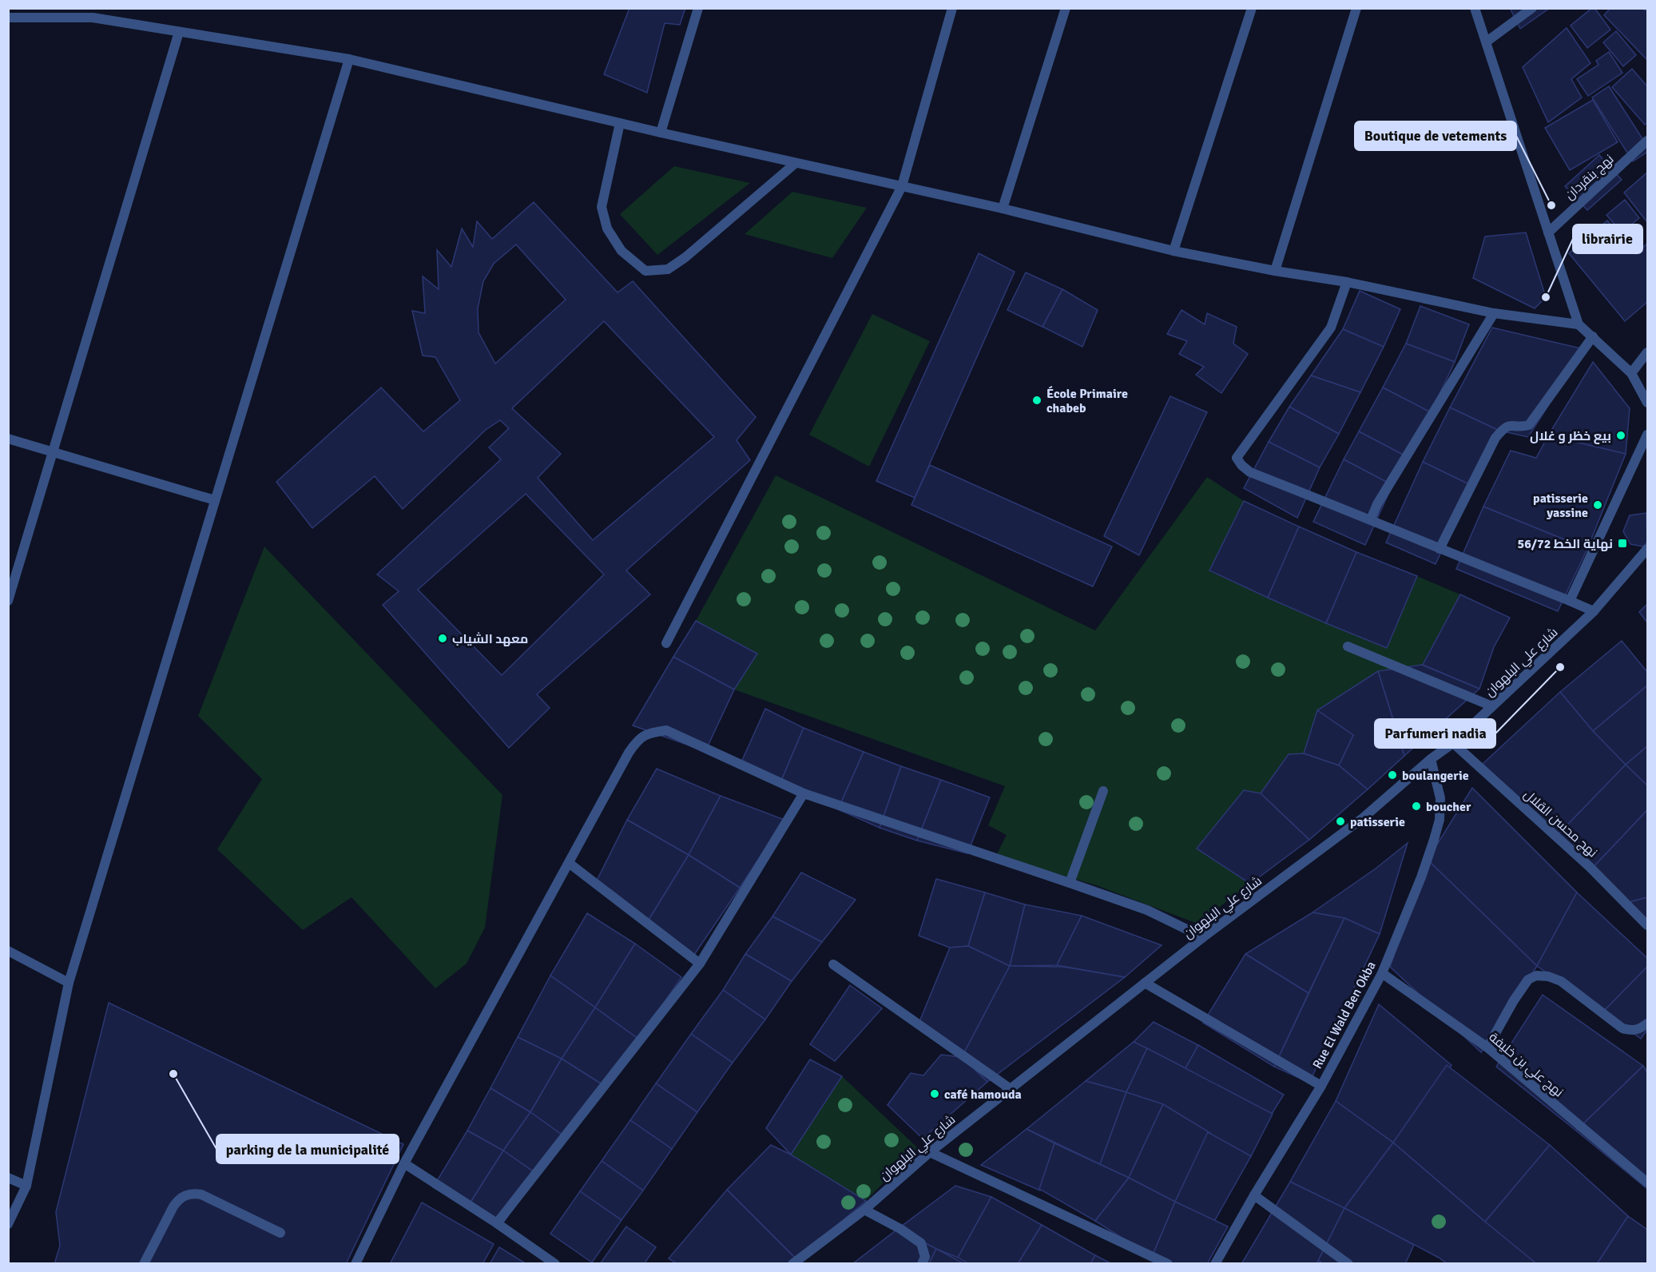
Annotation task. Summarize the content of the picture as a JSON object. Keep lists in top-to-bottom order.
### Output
{
  "streets": {
    "street": [
      "نهج بنقردان",
      "شارع علي البلهوان",
      "نهج محسن القلال",
      "Rue El Wald Ben Okba",
      "نهج علي بن خليفة"
    ]
  },
  "crossings": [
    ["شارع علي البلهوان", "نهج محسن القلال"],
    ["شارع علي البلهوان", "Rue El Wald Ben Okba"],
    ["Rue El Wald Ben Okba", "نهج علي بن خليفة"]
  ],
  "places": {
    "other": [
      "Boutique de vetements",
      "librairie",
      "École Primaire chabeb",
      "بيع خظر و غلال",
      "patisserie yassine",
      "معهد الشياب",
      "Parfumeri nadia",
      "boulangerie",
      "boucher",
      "patisserie",
      "parking de la municipalité",
      "café hamouda"
    ],
    "transit": ["نهاية الخط 56/72"]
  }
}
